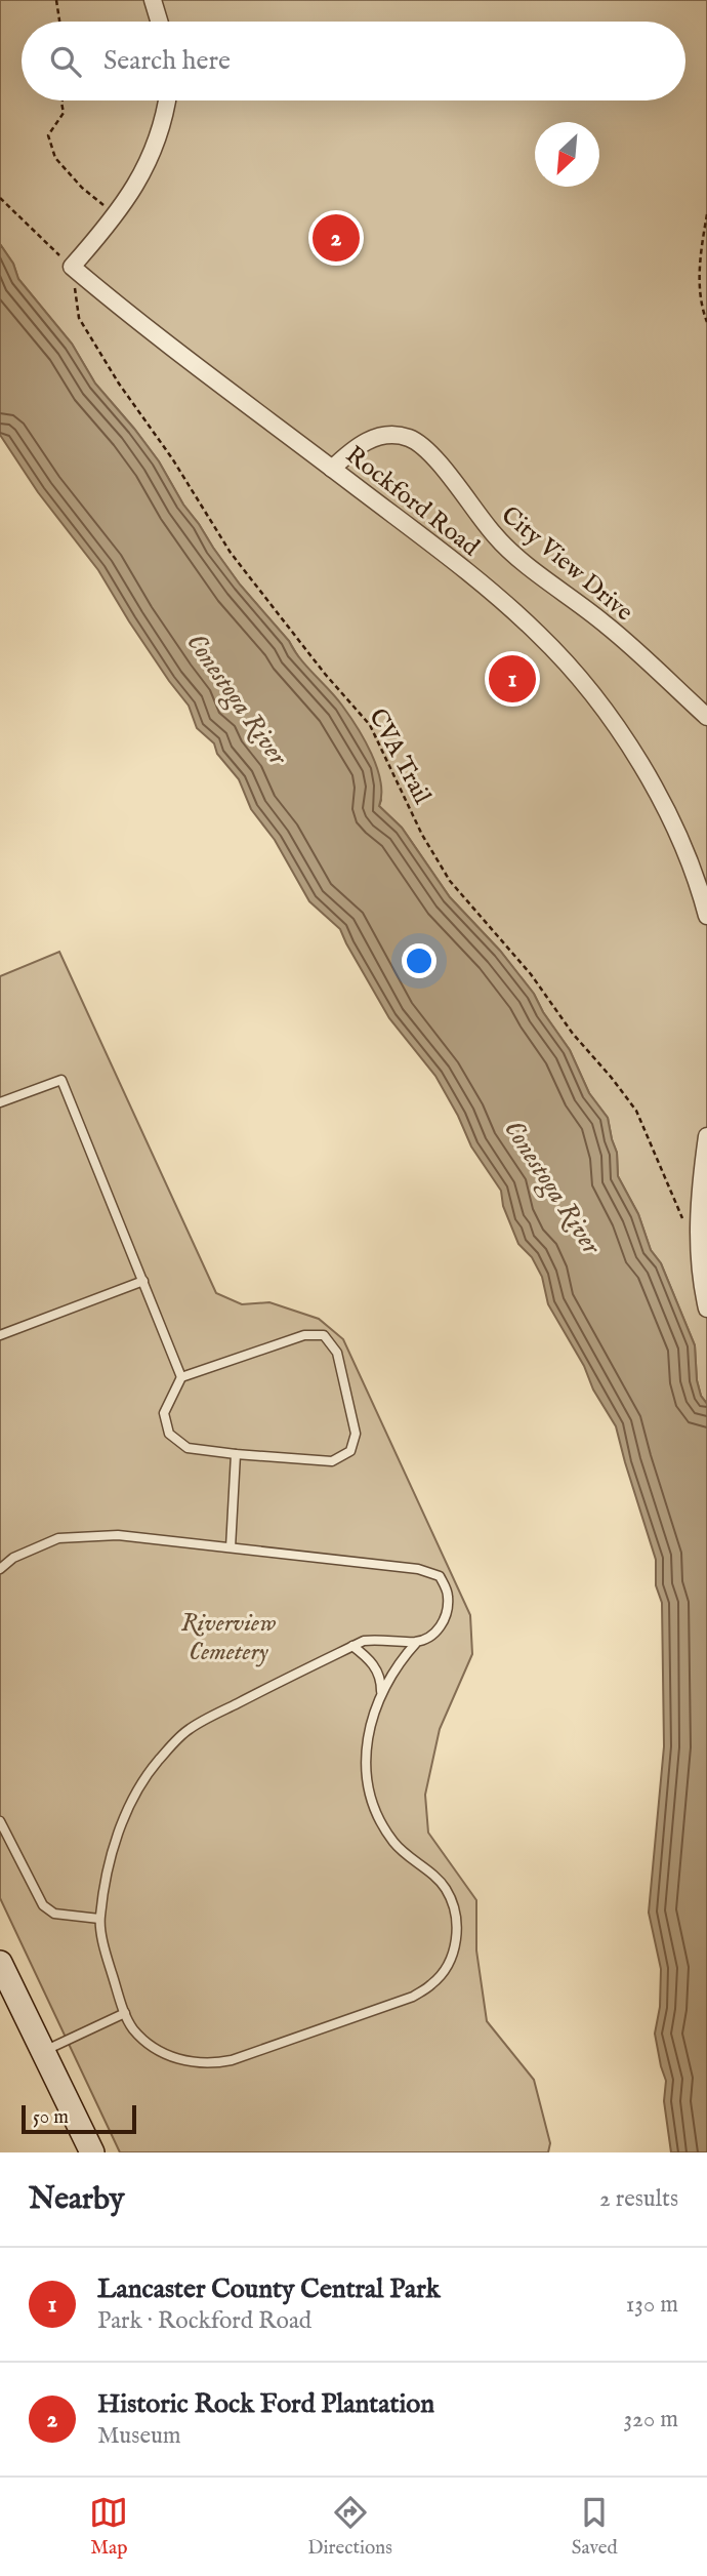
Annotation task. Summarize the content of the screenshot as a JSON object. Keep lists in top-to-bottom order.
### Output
{
  "streets": {
    "street": ["Rockford Road", "City View Drive"],
    "path": ["CVA Trail"]
  },
  "crossings": [
    ["Rockford Road", "City View Drive"],
    ["Rockford Road", "CVA Trail"]
  ],
  "water": ["Conestoga River"],
  "parks": ["Riverview Cemetery"],
  "scale_bar": "50 m",
  "north": "bottom left",
  "page": {
    "search": "Search here",
    "pins": ["2", "1"],
    "scale": "50 m",
    "heading": ["Nearby", "2 results"],
    "list": [
      {
        "mark": "1",
        "name": "Lancaster County Central Park",
        "note": "Park · Rockford Road",
        "value": "130 m"
      },
      {
        "mark": "2",
        "name": "Historic Rock Ford Plantation",
        "note": "Museum",
        "value": "320 m"
      }
    ],
    "nav": ["Map", "Directions", "Saved"]
  }
}
